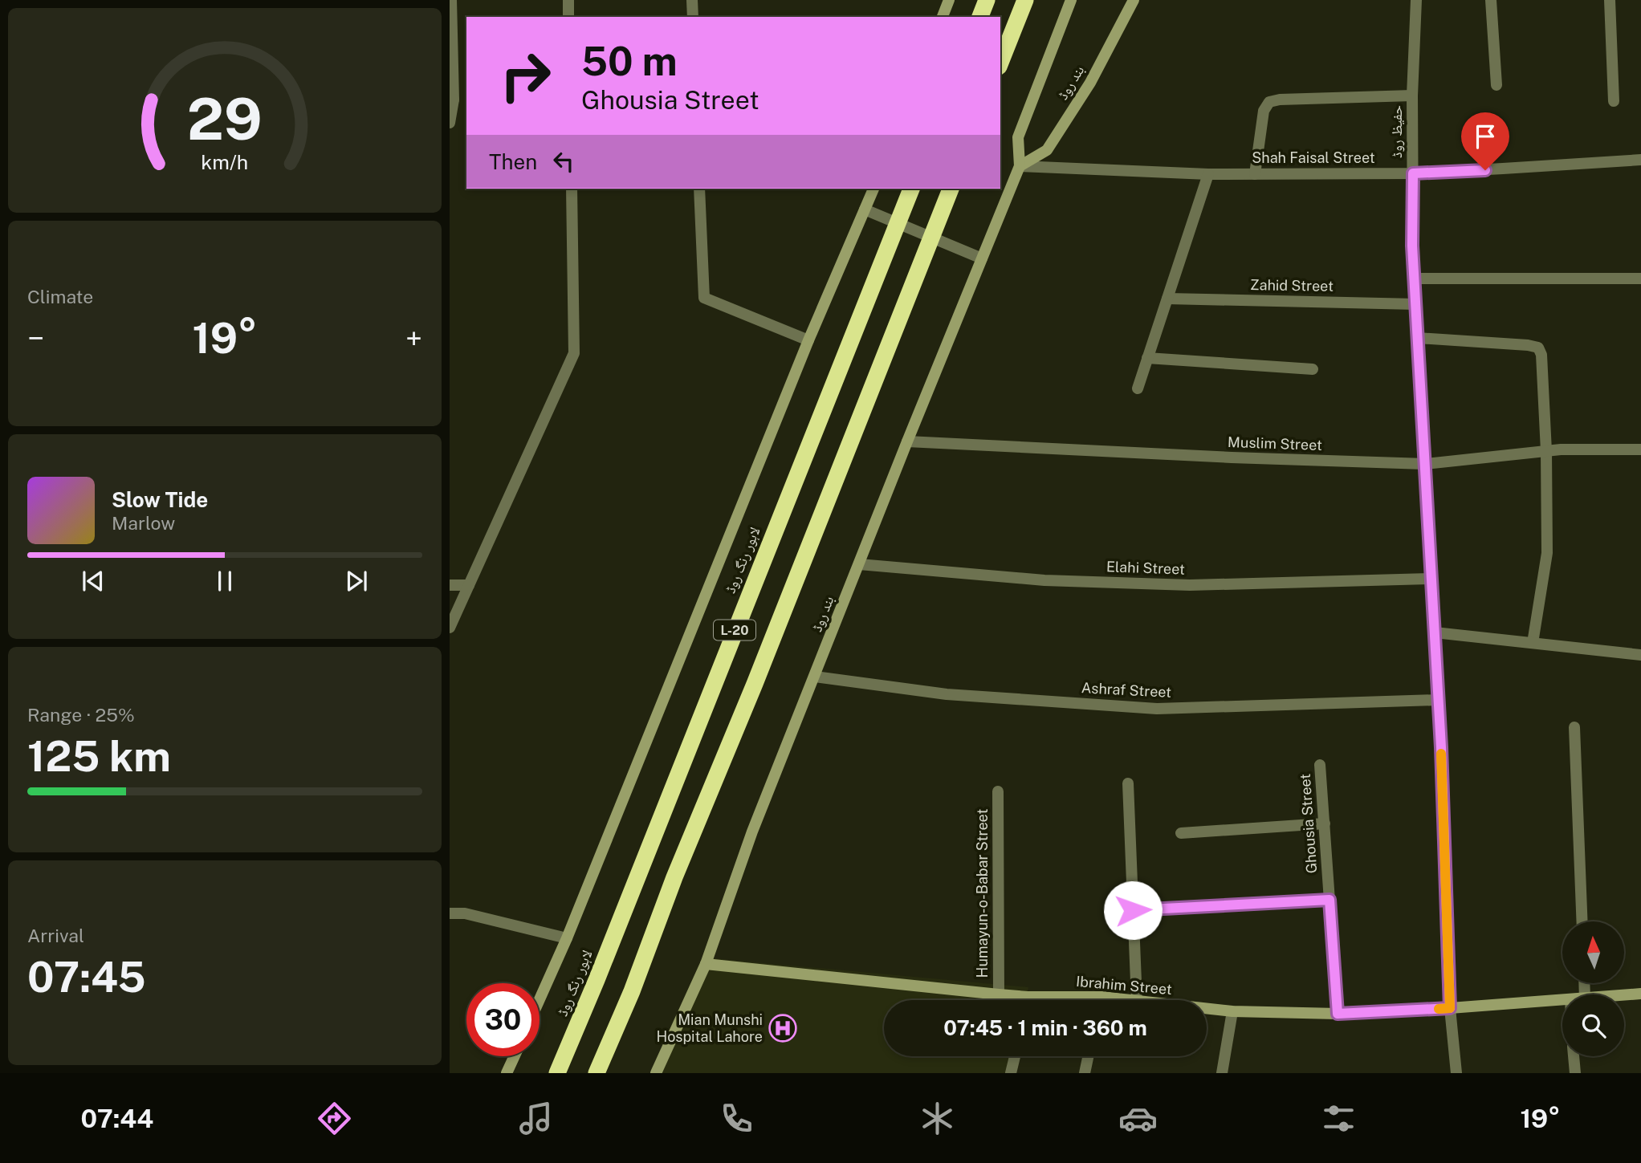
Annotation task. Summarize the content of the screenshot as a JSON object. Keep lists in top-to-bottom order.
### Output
{
  "streets": {
    "highway": ["لاہور رنگ روڈ", "L-20"],
    "main road": ["بند روڈ", "Ibrahim Street"],
    "street": [
      "حفیظ روڈ",
      "Shah Faisal Street",
      "Zahid Street",
      "Muslim Street",
      "Elahi Street",
      "Ashraf Street",
      "Ghousia Street",
      "Humayun-o-Babar Street"
    ]
  },
  "crossings": [
    ["بند روڈ", "Shah Faisal Street"],
    ["بند روڈ", "Muslim Street"],
    ["بند روڈ", "Elahi Street"],
    ["بند روڈ", "Ashraf Street"],
    ["بند روڈ", "Ibrahim Street"],
    ["حفیظ روڈ", "Shah Faisal Street"],
    ["حفیظ روڈ", "Zahid Street"],
    ["حفیظ روڈ", "Muslim Street"],
    ["حفیظ روڈ", "Elahi Street"],
    ["حفیظ روڈ", "Ashraf Street"],
    ["حفیظ روڈ", "Ibrahim Street"],
    ["Ghousia Street", "Ibrahim Street"],
    ["Humayun-o-Babar Street", "Ibrahim Street"]
  ],
  "places": {
    "hospital": ["Mian Munshi Hospital Lahore"]
  },
  "north": "top",
  "page": {
    "turn": ["50 m", "Ghousia Street"],
    "then": "Then",
    "tile": [
      "Climate",
      ["Range · 25%", "125 km"],
      ["Arrival", "07:45"]
    ],
    "heat": ["−", "19°", "+"],
    "song": ["Slow Tide", "Marlow"],
    "limit": "30",
    "trip": "07:45 · 1 min · 360 m",
    "tabs": ["07:44", "19°"],
    "gauge": ["29", "km/h"]
  }
}
